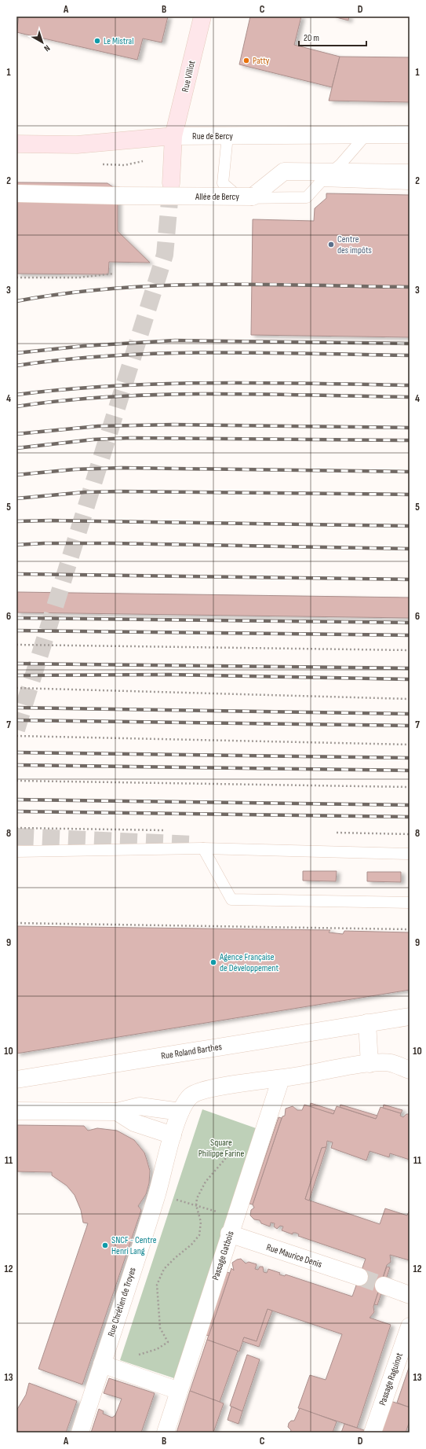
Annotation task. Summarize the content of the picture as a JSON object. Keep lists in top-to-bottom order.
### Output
{
  "streets": {
    "street": [
      "Rue Villiot",
      "Rue de Bercy",
      "Allée de Bercy",
      "Rue Roland Barthes",
      "Passage Gatbois",
      "Rue Maurice Denis",
      "Rue Chrétien de Troyes",
      "Passage Raguinot"
    ]
  },
  "crossings": [
    ["Rue Villiot", "Rue de Bercy"],
    ["Passage Gatbois", "Rue Maurice Denis"]
  ],
  "parks": ["Square Philippe Farine"],
  "places": [
    "Le Mistral",
    "Patty",
    "Centre des impôts",
    "Agence Française de Développement",
    "SNCF - Centre Henri Lang"
  ],
  "scale_bar": "20 m",
  "north": "bottom right",
  "grid": {
    "columns": [
      "A",
      "B",
      "C",
      "D"
    ],
    "rows": [
      "1",
      "2",
      "3",
      "4",
      "5",
      "6",
      "7",
      "8",
      "9",
      "10",
      "11",
      "12",
      "13"
    ]
  }
}
